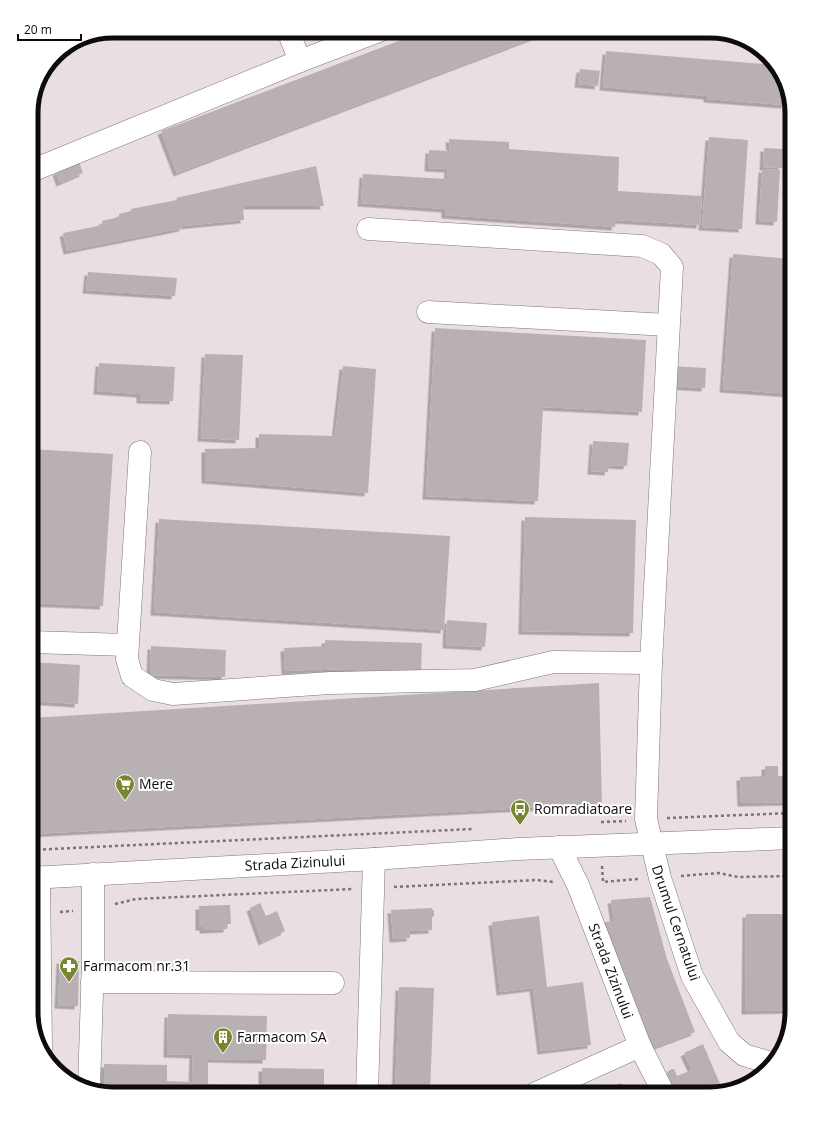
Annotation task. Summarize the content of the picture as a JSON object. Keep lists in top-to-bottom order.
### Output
{
  "streets": {
    "street": ["Strada Zizinului", "Drumul Cernatului"]
  },
  "crossings": [
    ["Strada Zizinului", "Drumul Cernatului"]
  ],
  "places": {
    "supermarket": ["Mere"],
    "bus stop": ["Romradiatoare"],
    "pharmacy": ["Farmacom nr.31"],
    "building": ["Farmacom SA"]
  },
  "scale_bar": "20 m"
}
